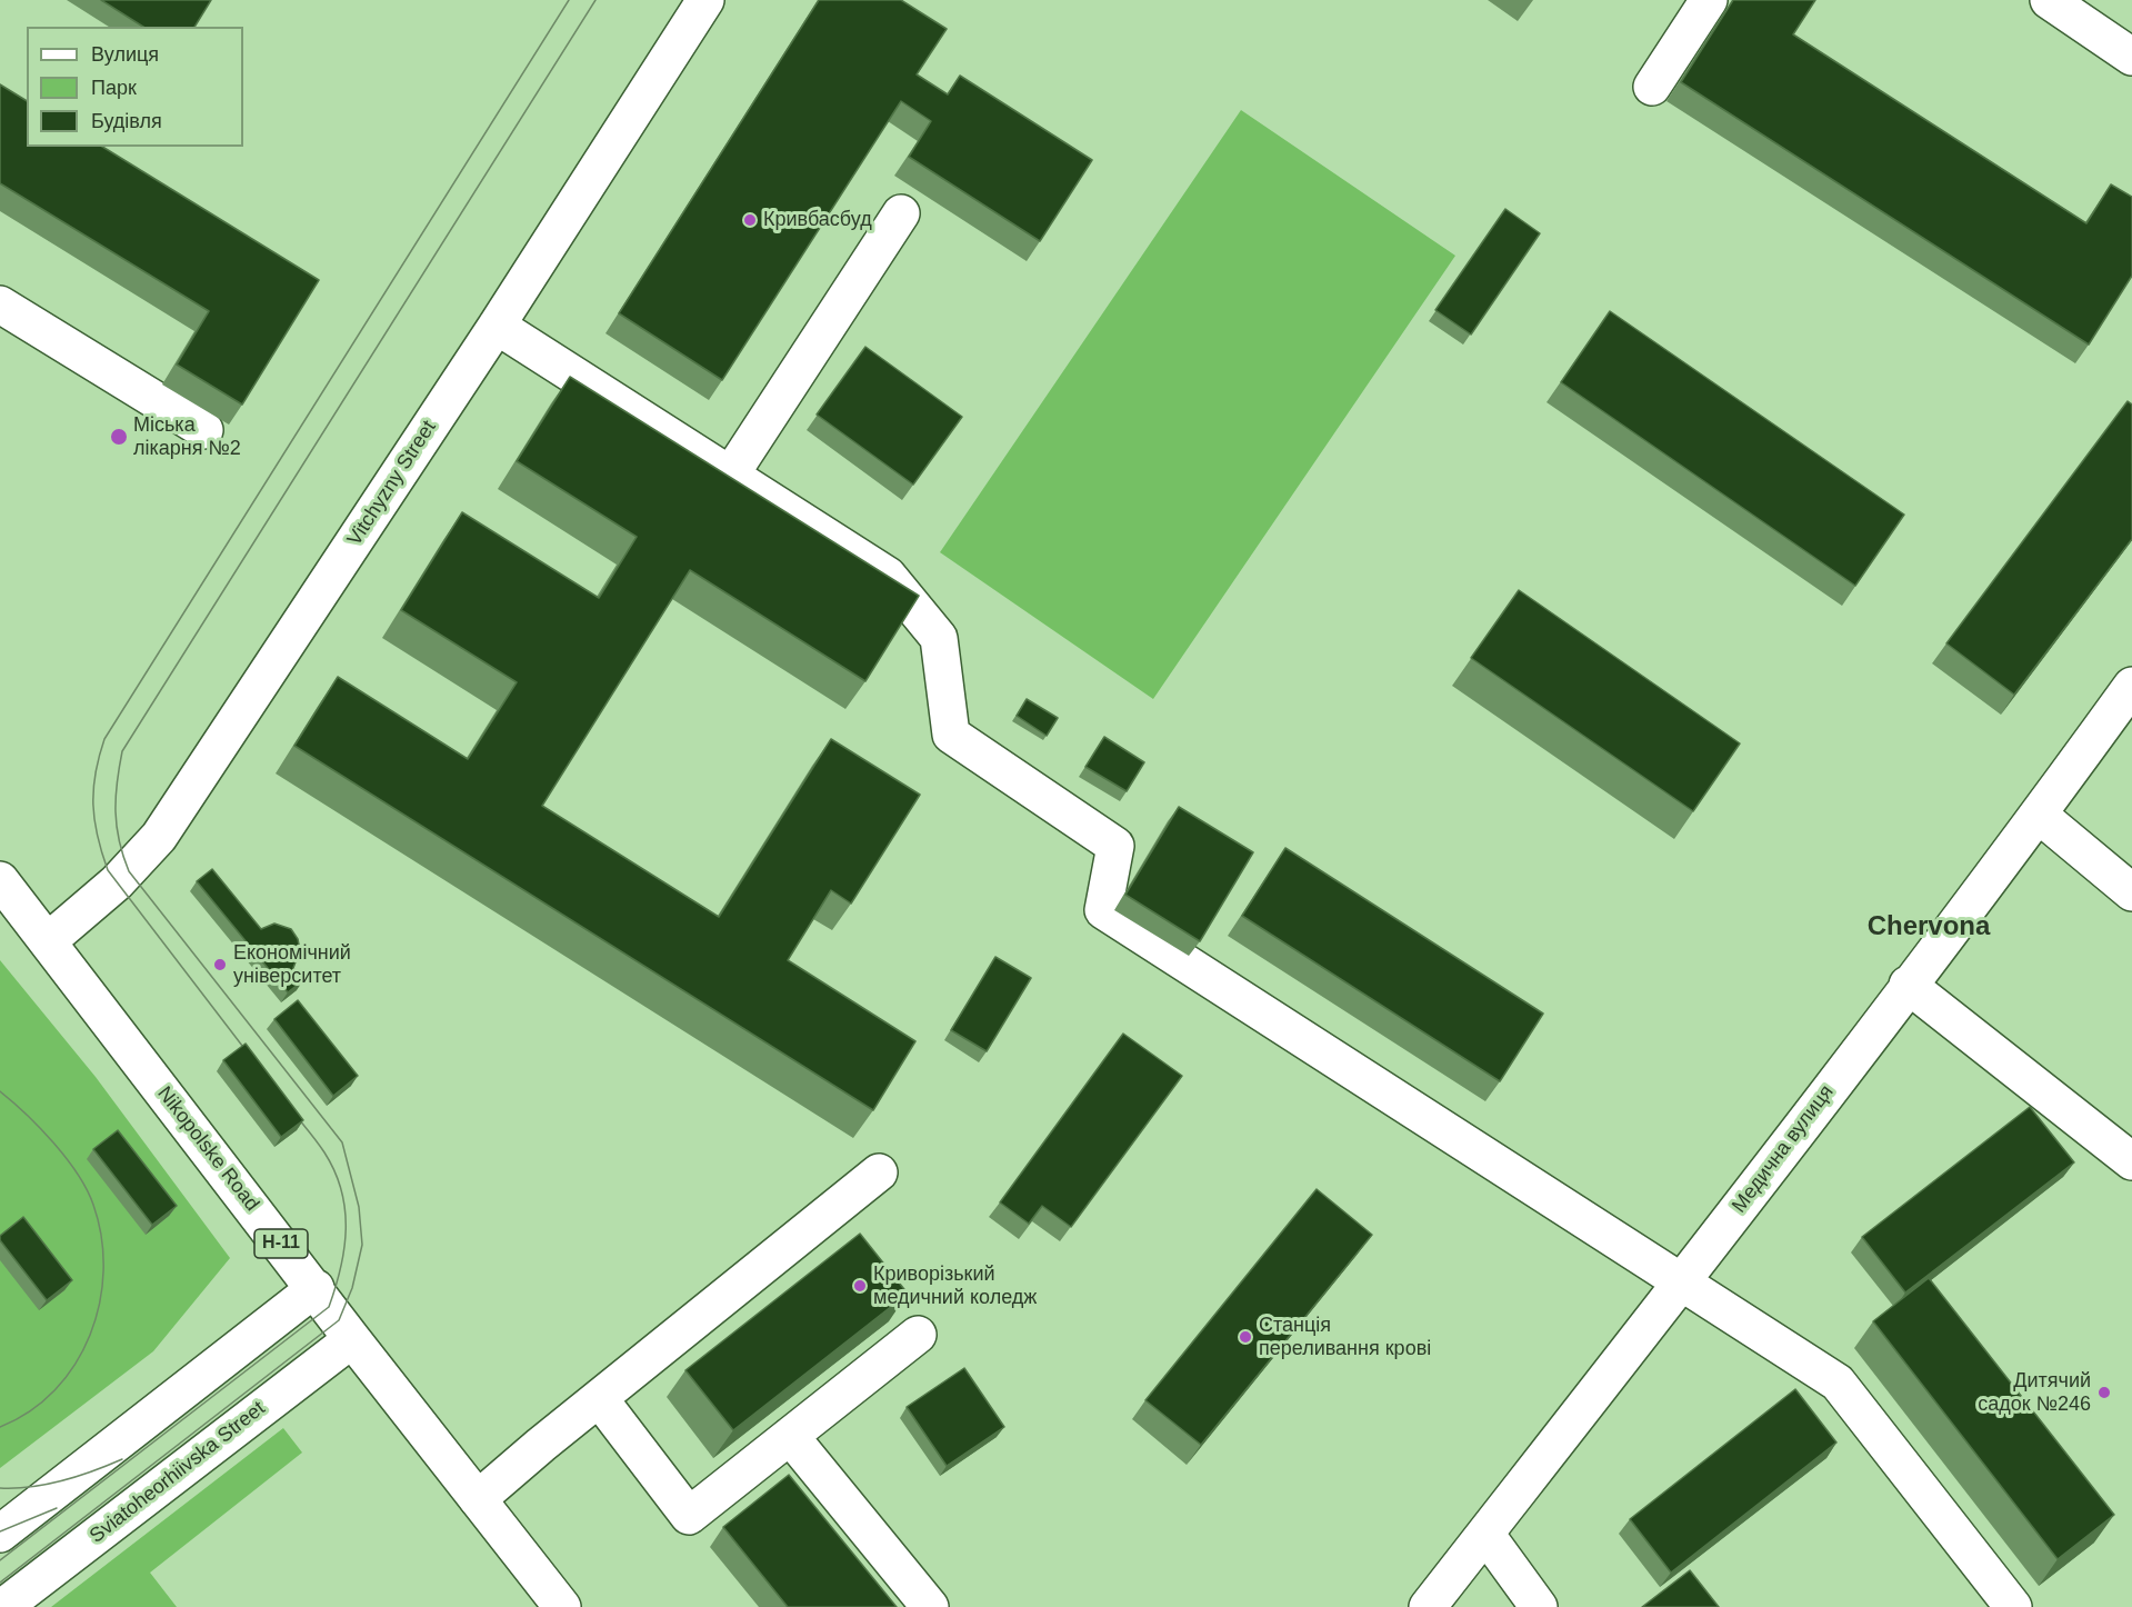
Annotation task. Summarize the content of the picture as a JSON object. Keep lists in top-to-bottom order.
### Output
{
  "streets": {
    "street": [
      "Vitchyzny Street",
      "Nikopolske Road",
      "Медична вулиця",
      "Н-11",
      "Sviatoheorhiivska Street"
    ]
  },
  "crossings": [
    ["Vitchyzny Street", "Nikopolske Road"],
    ["Nikopolske Road", "Sviatoheorhiivska Street"]
  ],
  "districts": ["Chervona"],
  "places": [
    "Кривбасбуд",
    "Міська лікарня №2",
    "Економічний університет",
    "Криворізький медичний коледж",
    "Станція переливання крові",
    "Дитячий садок №246"
  ],
  "legend": ["Вулиця", "Парк", "Будівля"]
}
